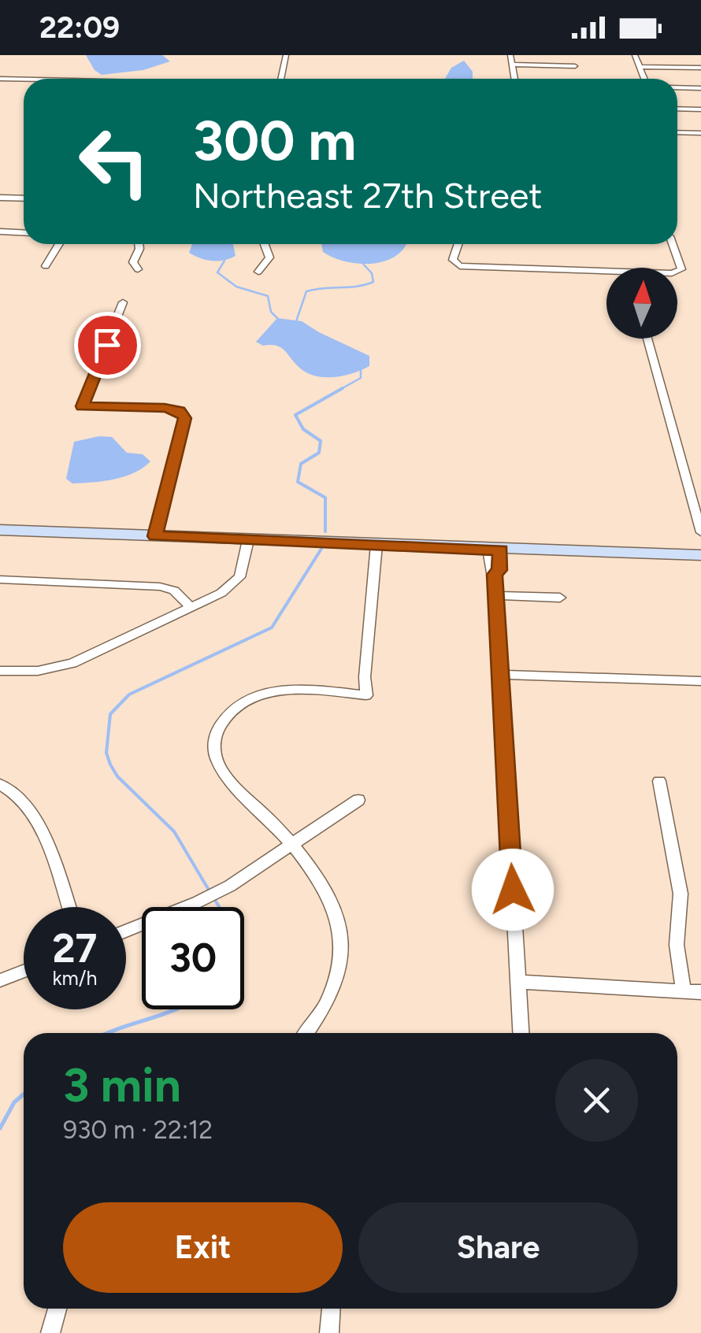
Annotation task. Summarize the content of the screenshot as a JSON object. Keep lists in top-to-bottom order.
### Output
{
  "north": "top",
  "page": {
    "status": "22:09",
    "turn": ["300 m", "Northeast 27th Street"],
    "speed": "27 km/h",
    "limit": "30",
    "heading": ["3 min", "930 m · 22:12"],
    "buttons": ["Exit", "Share"]
  }
}
